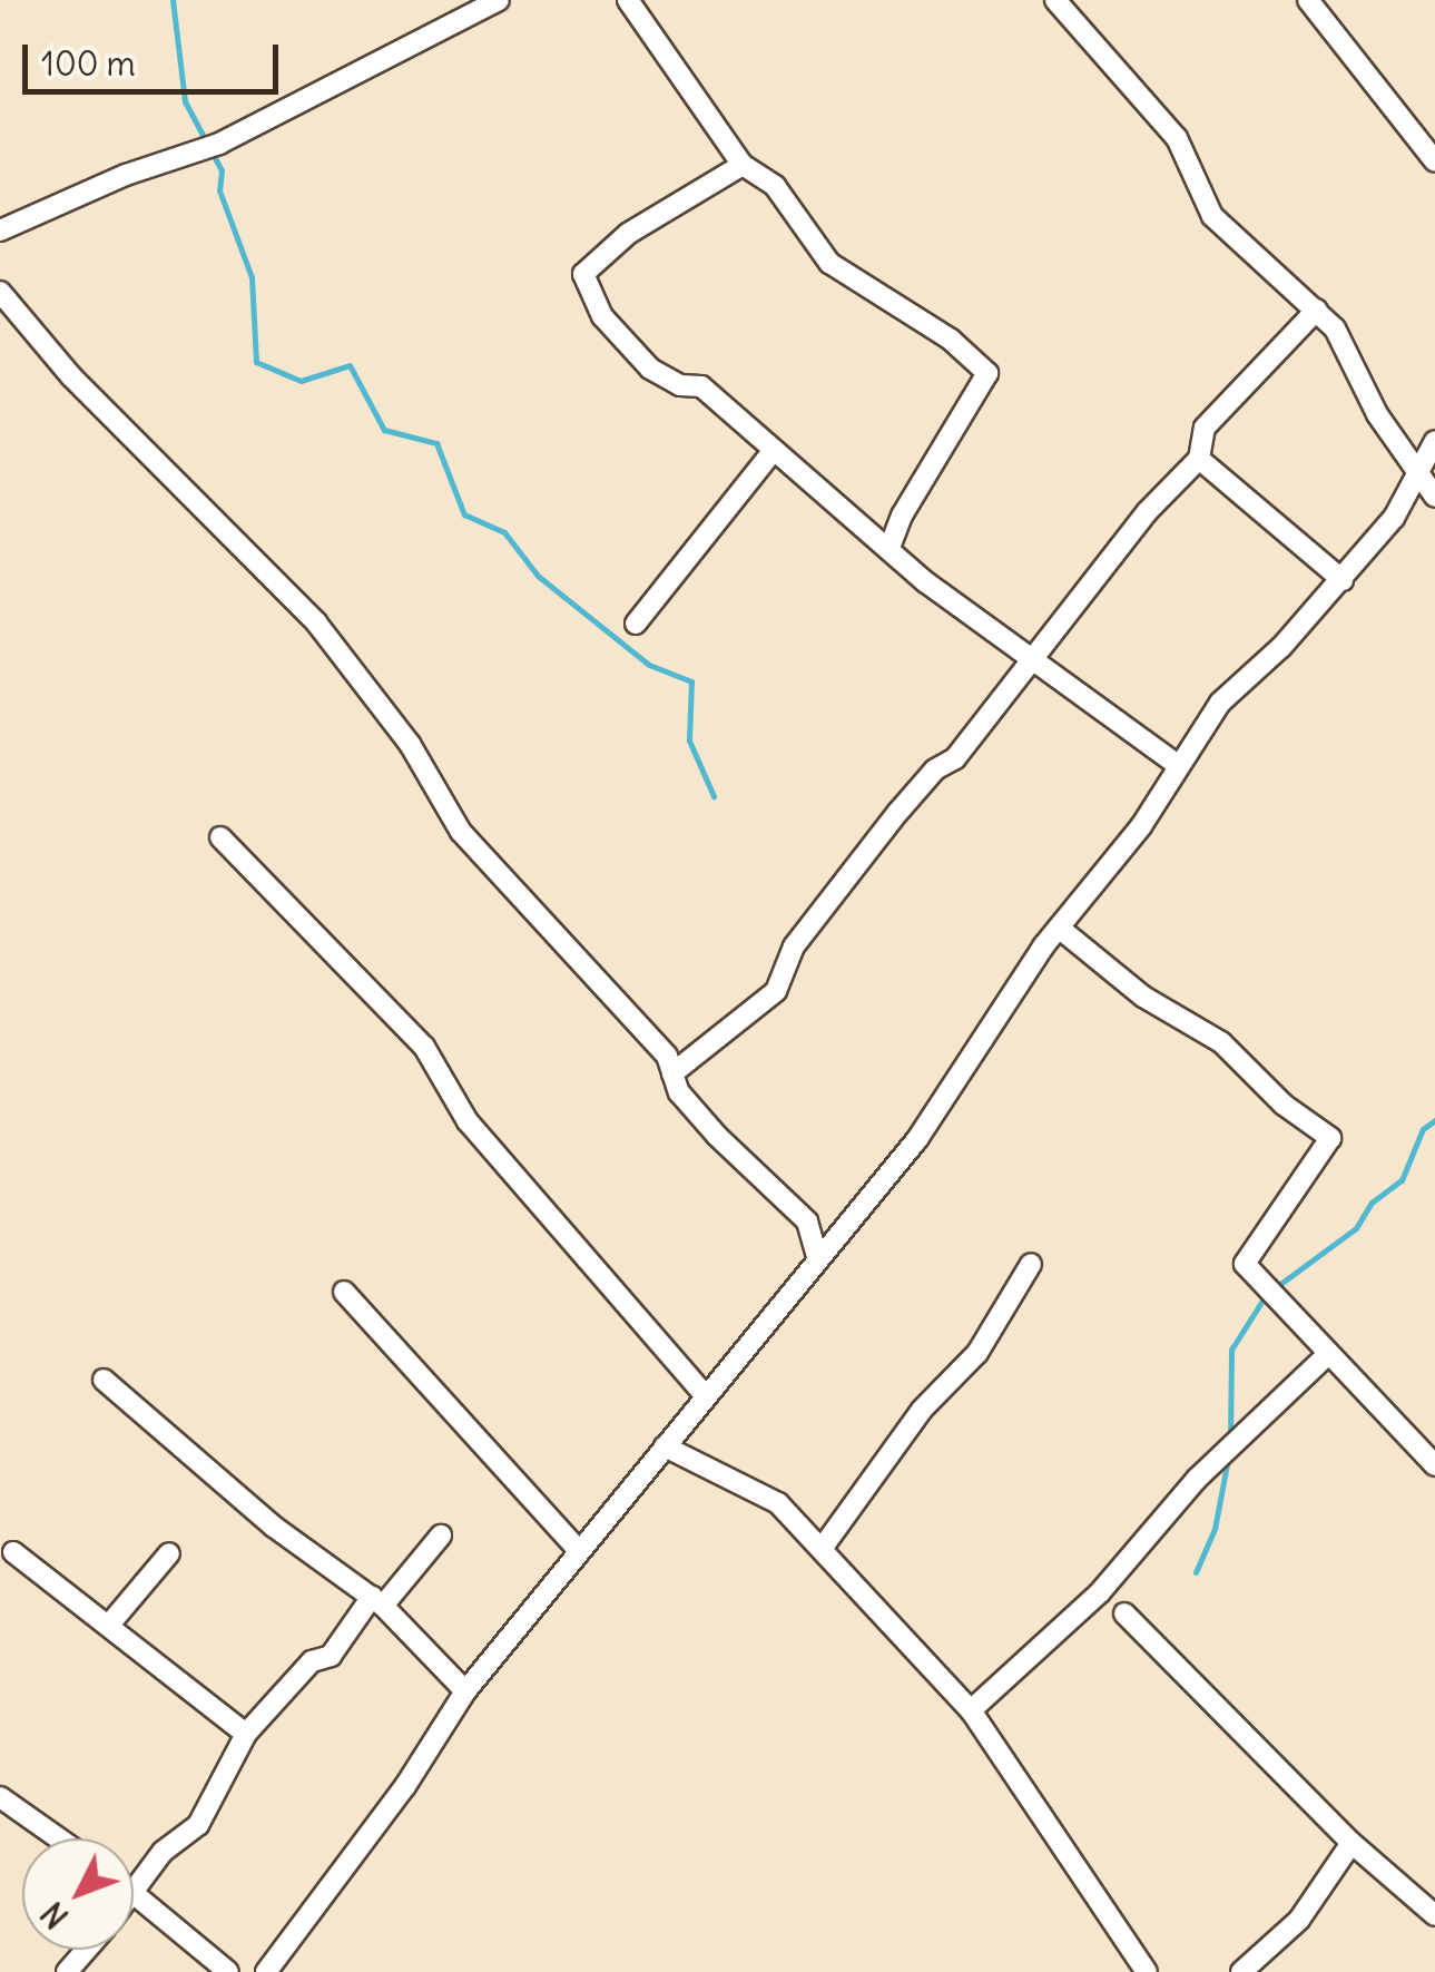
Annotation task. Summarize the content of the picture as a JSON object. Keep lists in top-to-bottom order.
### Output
{
  "scale_bar": "100 m",
  "north": "bottom left"
}
